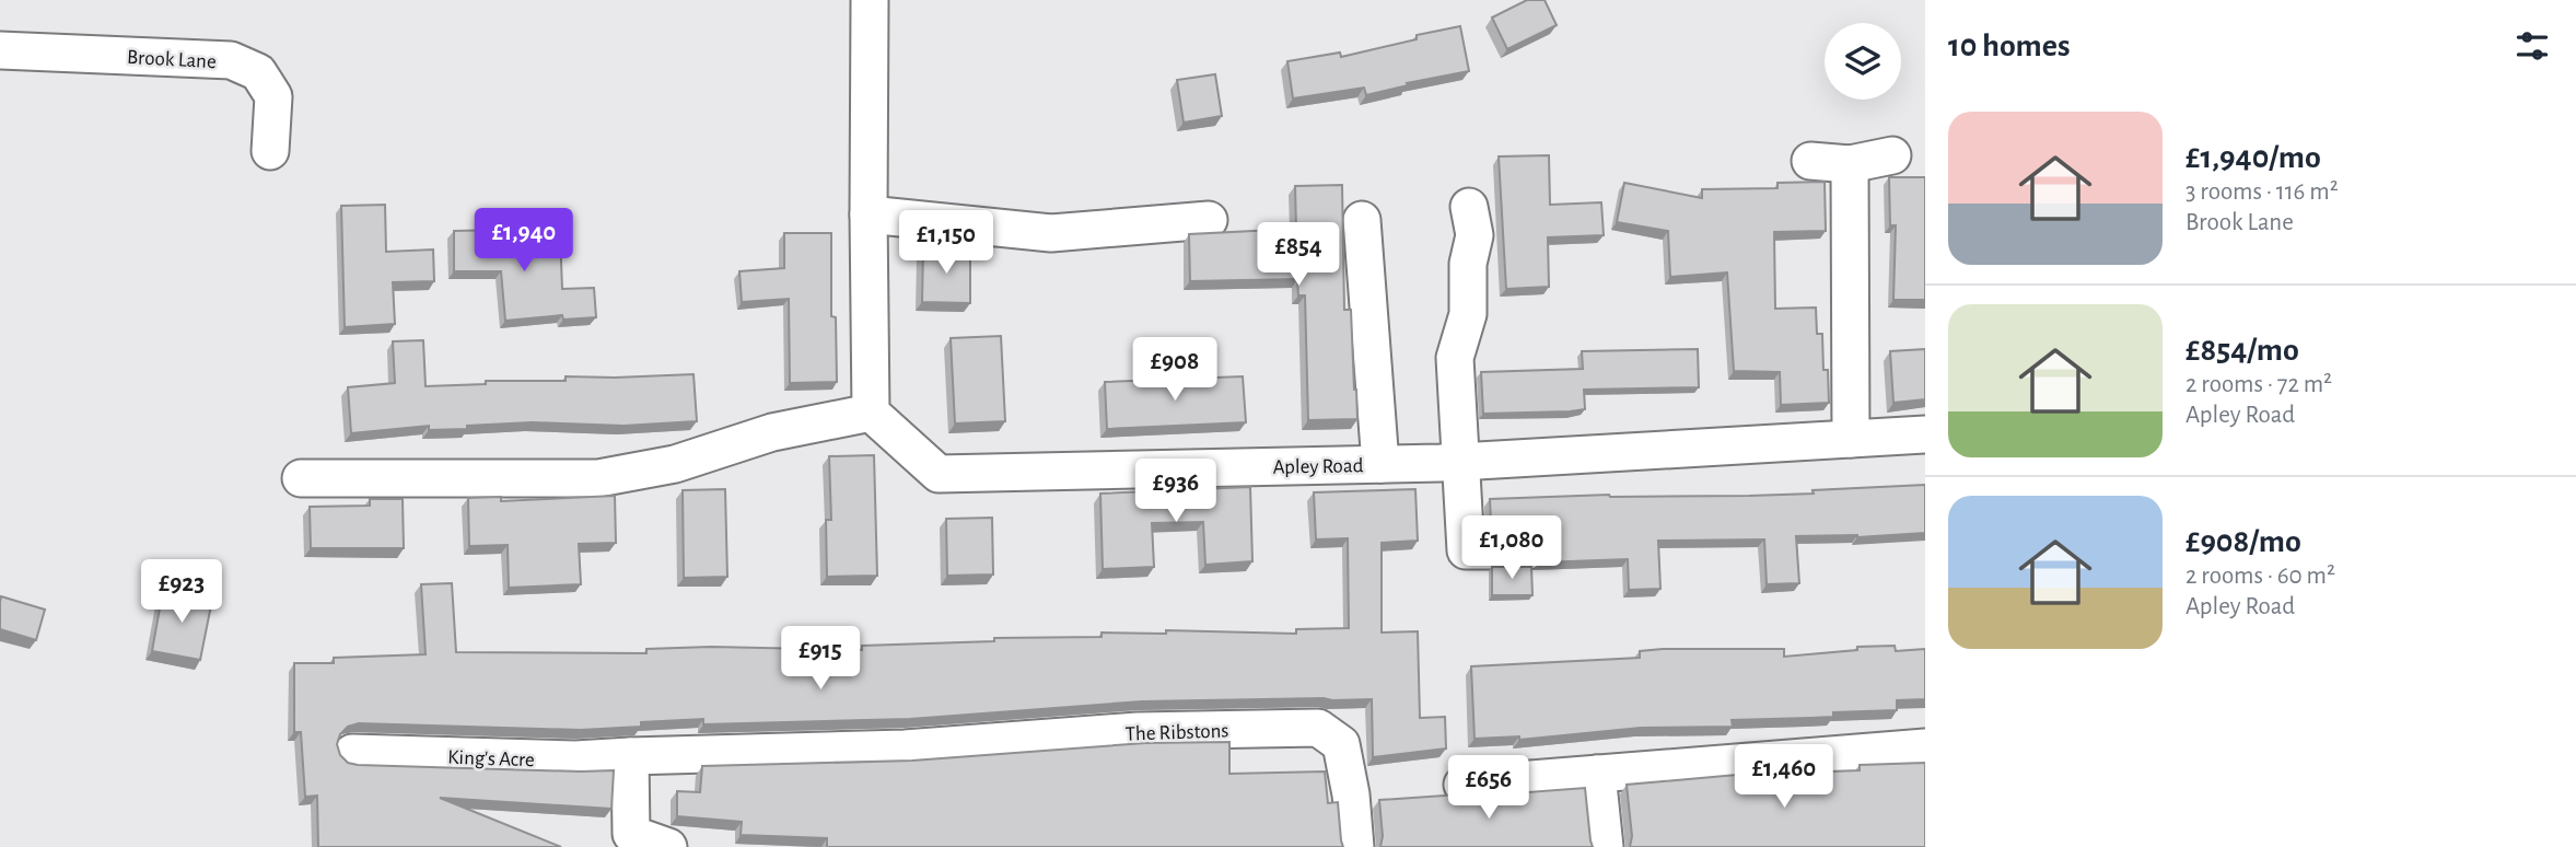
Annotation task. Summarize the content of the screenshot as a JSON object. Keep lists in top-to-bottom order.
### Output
{
  "streets": {
    "street": [
      "Brook Lane",
      "Apley Road",
      "The Ribstons",
      "King's Acre"
    ]
  },
  "crossings": [
    ["The Ribstons", "King's Acre"]
  ],
  "page": {
    "heading": "10 homes",
    "list": [
      {
        "name": "£1,940/mo",
        "note": "3 rooms · 116 m² · Brook Lane"
      },
      {
        "name": "£854/mo",
        "note": "2 rooms · 72 m² · Apley Road"
      },
      {
        "name": "£908/mo",
        "note": "2 rooms · 60 m² · Apley Road"
      }
    ],
    "price": [
      "£1,940",
      "£1,150",
      "£854",
      "£908",
      "£936",
      "£1,080",
      "£923",
      "£915",
      "£1,460",
      "£656"
    ]
  }
}
